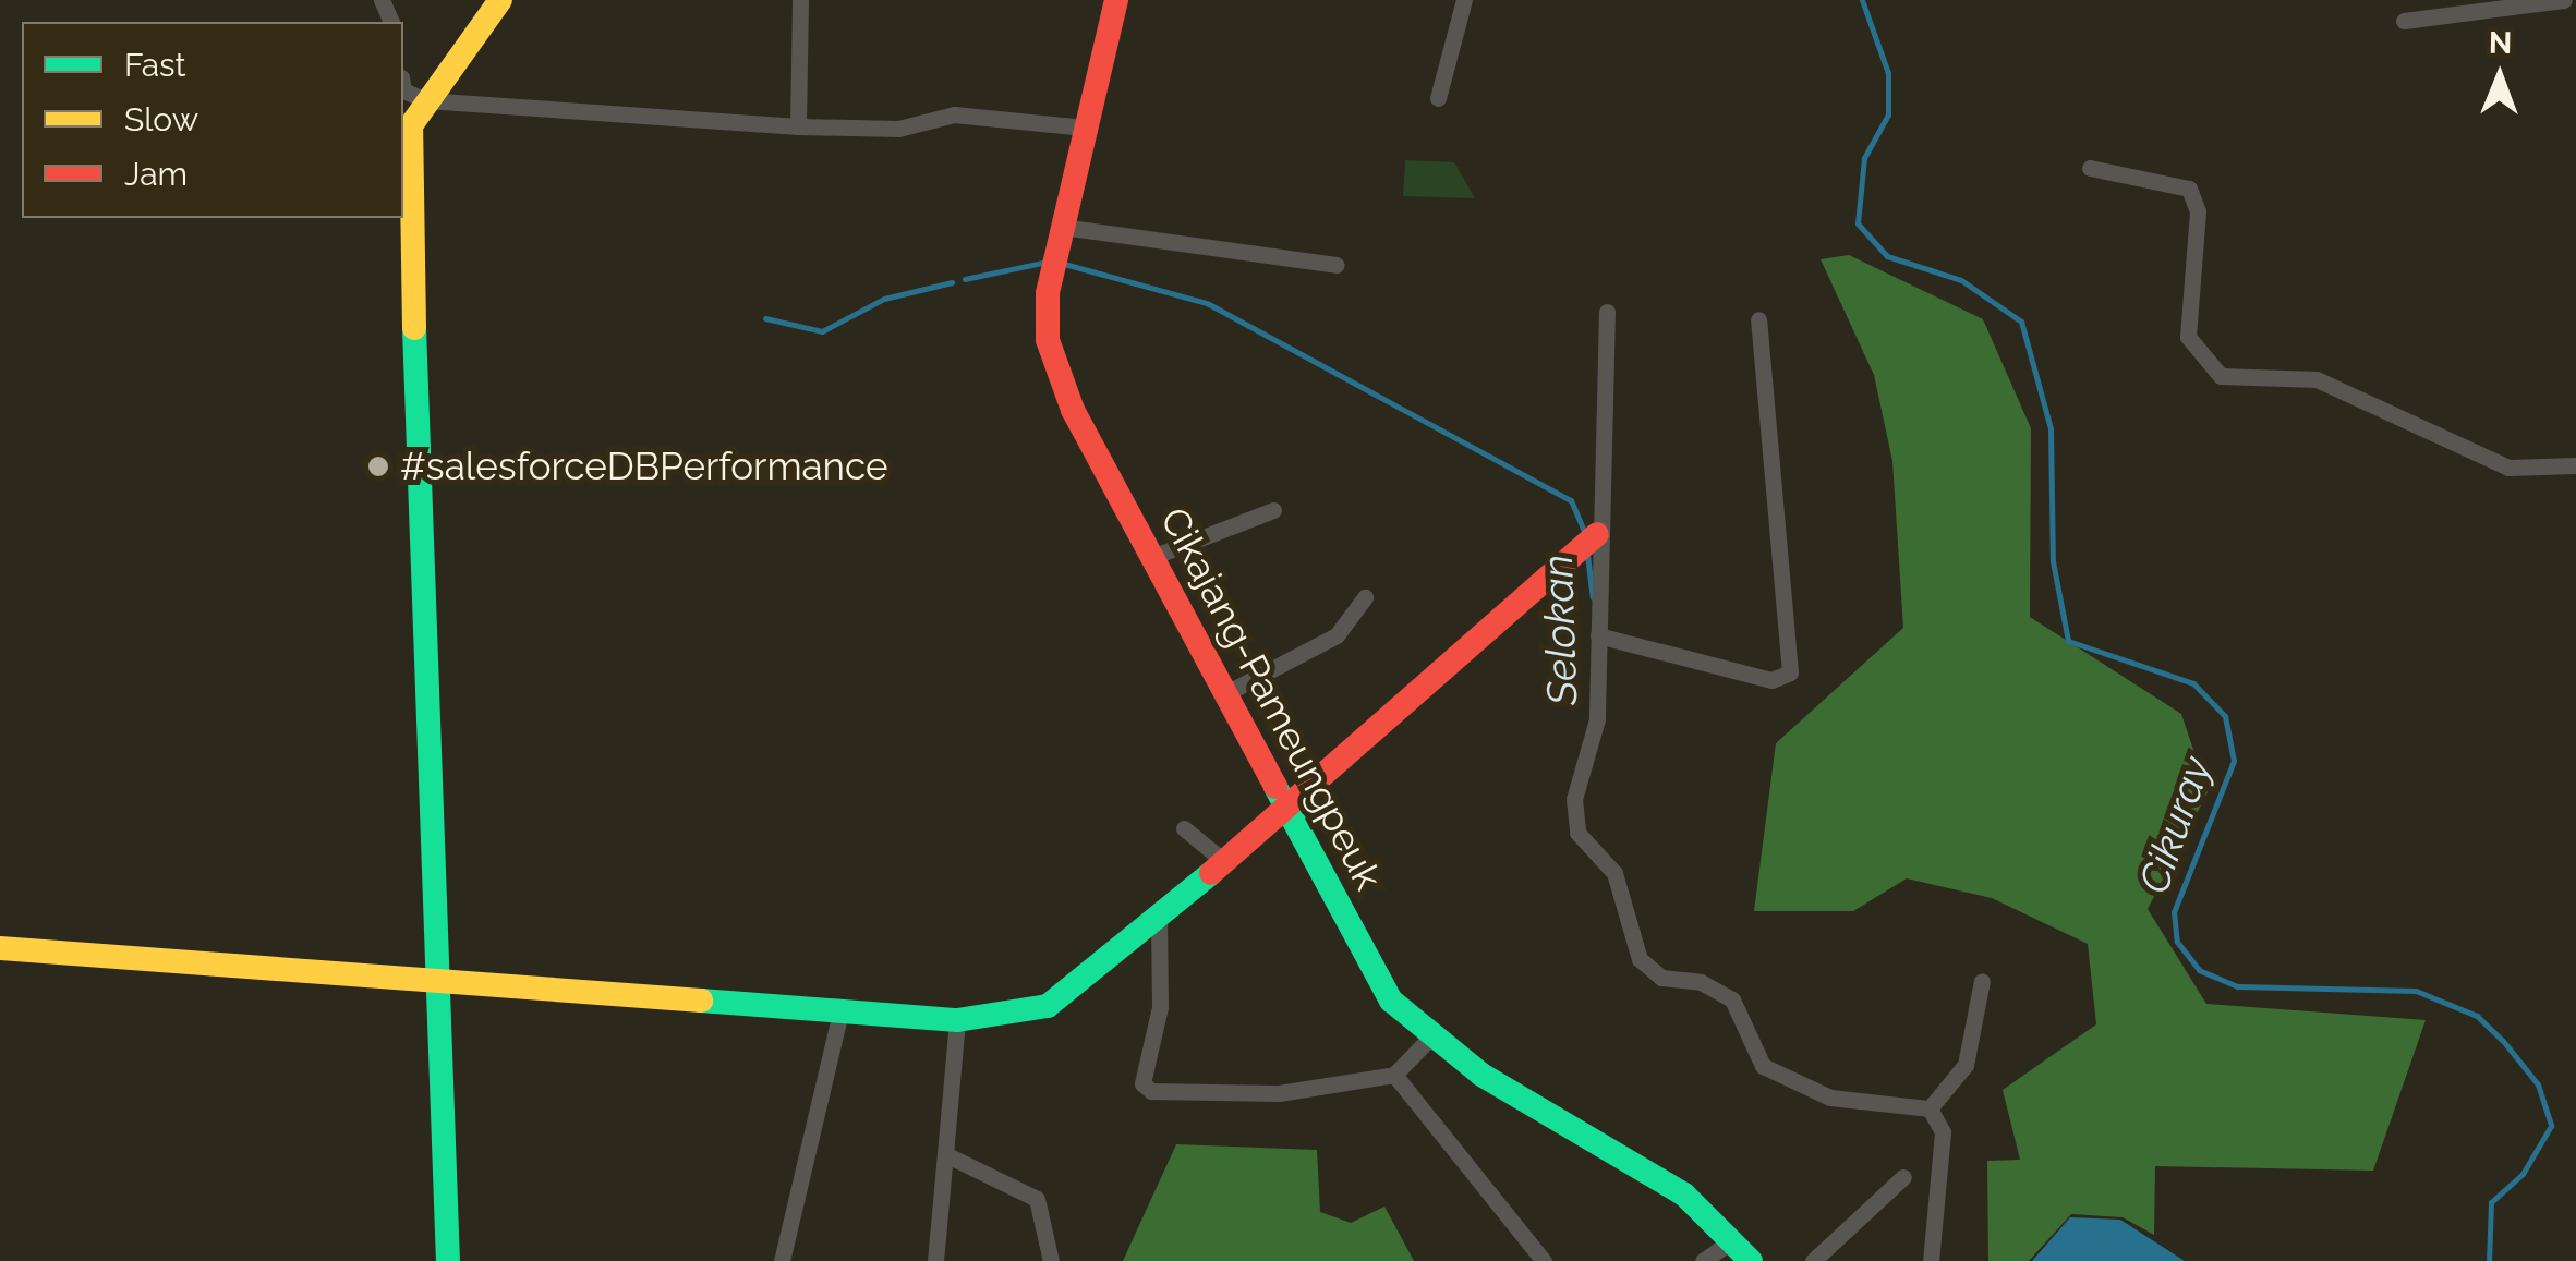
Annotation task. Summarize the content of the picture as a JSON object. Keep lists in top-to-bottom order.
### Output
{
  "streets": {
    "street": ["Cikajang-Pameungpeuk"]
  },
  "water": ["Selokan", "Cikuray"],
  "places": ["#salesforceDBPerformance"],
  "legend": ["Fast", "Slow", "Jam"],
  "north": "top"
}
